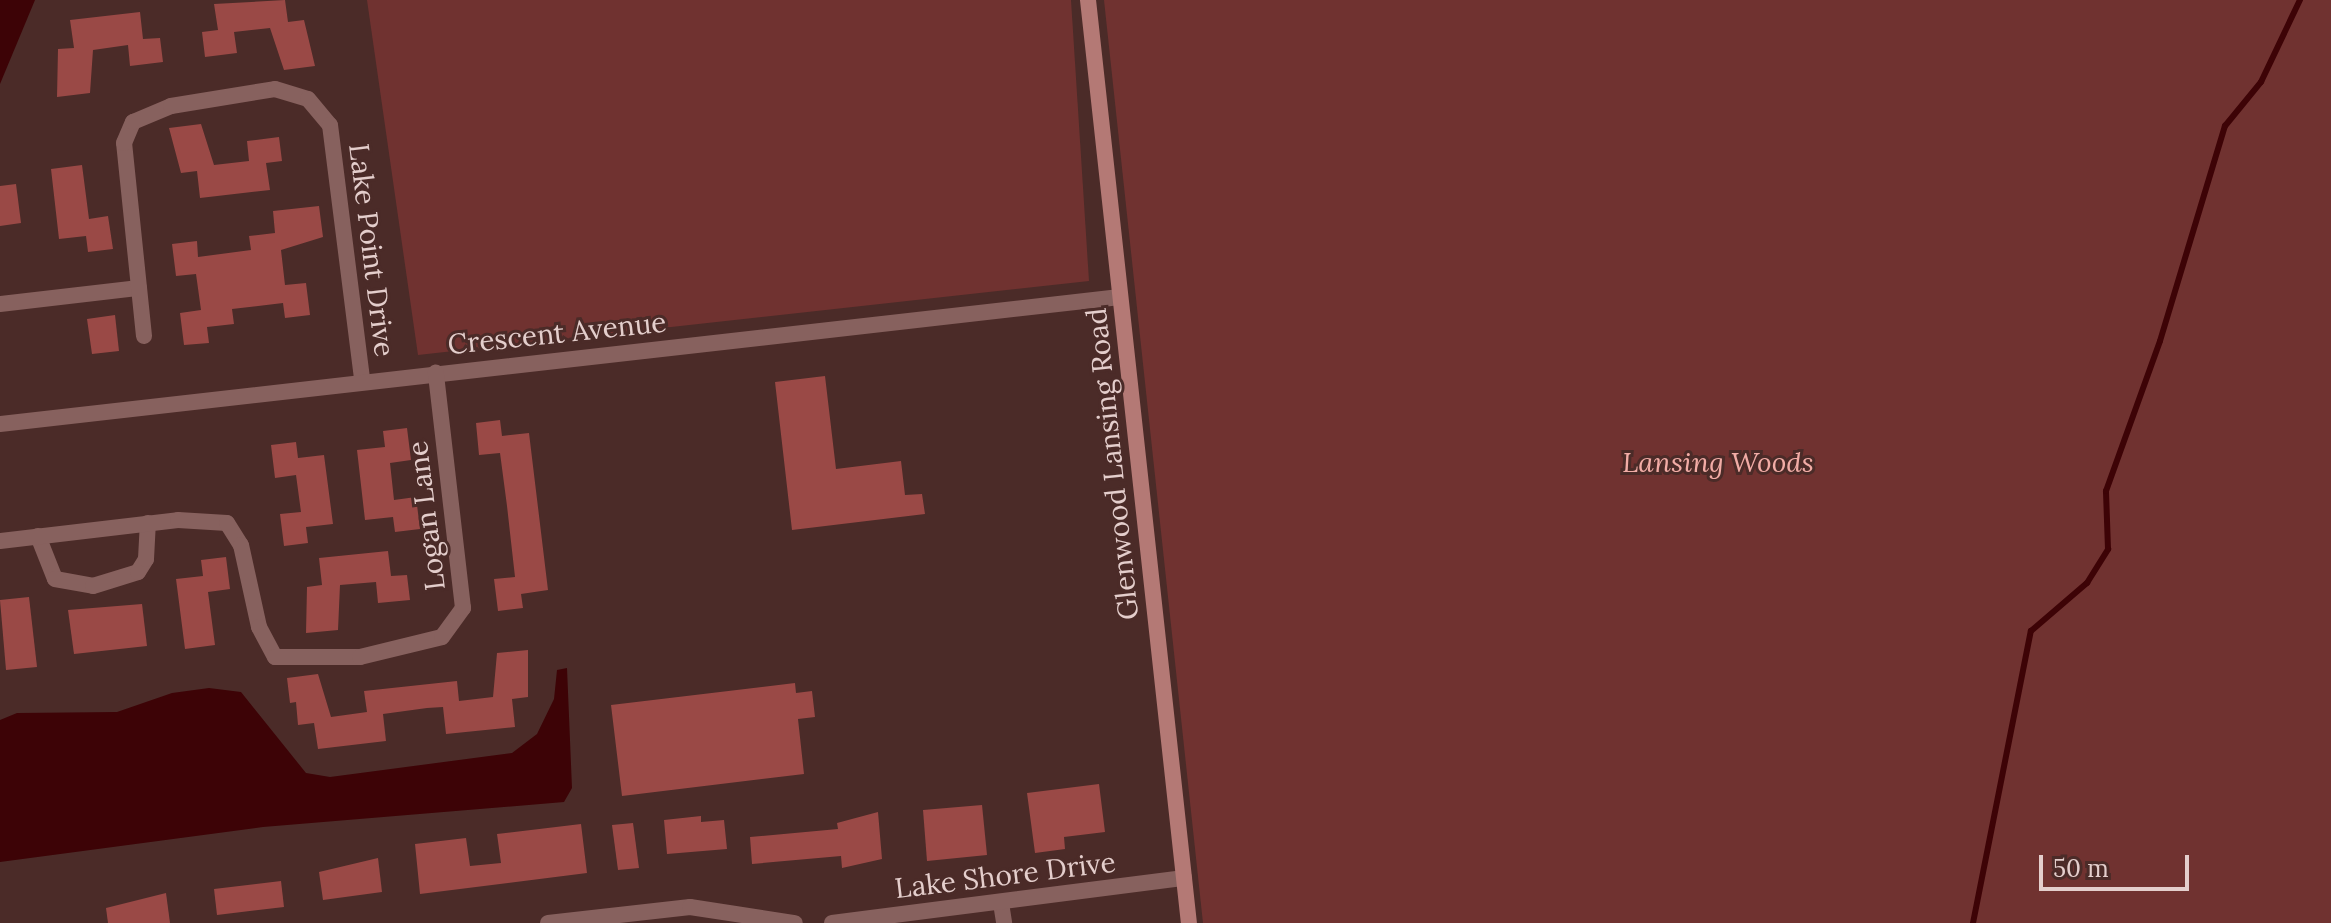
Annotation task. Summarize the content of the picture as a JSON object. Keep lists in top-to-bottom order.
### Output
{
  "streets": {
    "main road": ["Glenwood Lansing Road"],
    "street": [
      "Lake Point Drive",
      "Crescent Avenue",
      "Logan Lane",
      "Lake Shore Drive"
    ]
  },
  "crossings": [
    ["Lake Point Drive", "Crescent Avenue"],
    ["Crescent Avenue", "Glenwood Lansing Road"],
    ["Crescent Avenue", "Logan Lane"],
    ["Glenwood Lansing Road", "Lake Shore Drive"]
  ],
  "parks": ["Lansing Woods"],
  "scale_bar": "50 m"
}
